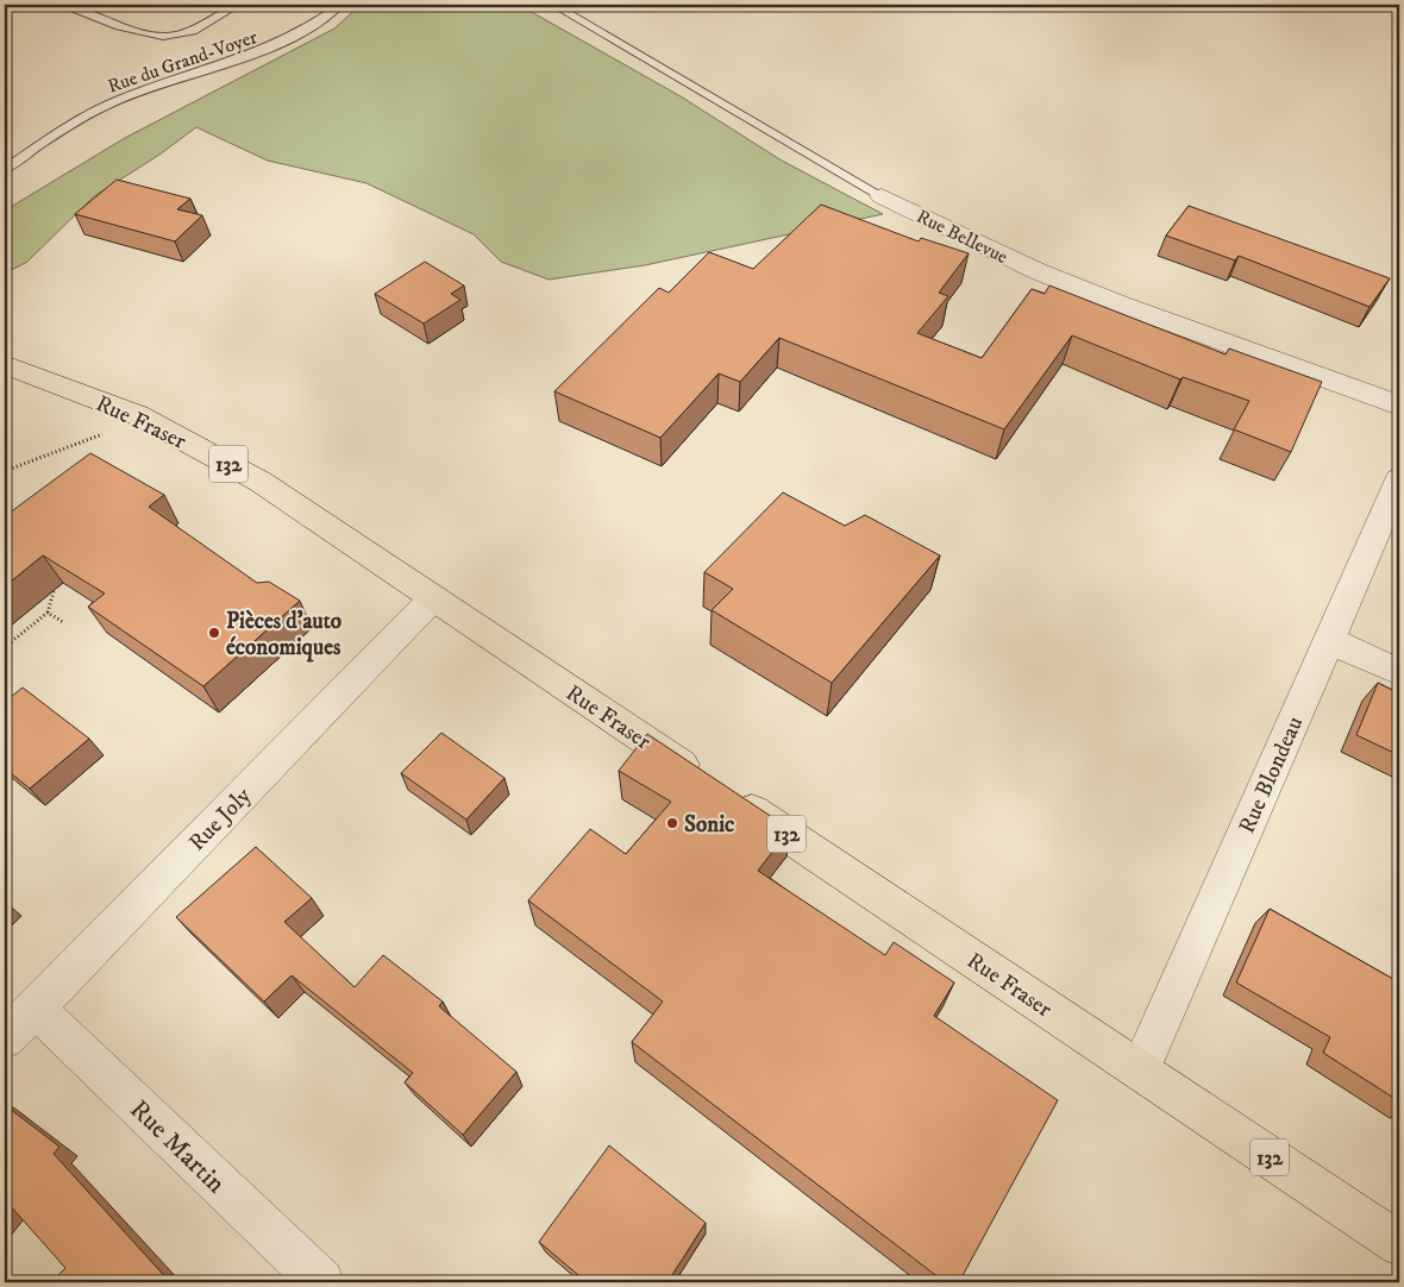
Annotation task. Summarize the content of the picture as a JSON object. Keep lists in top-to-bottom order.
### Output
{
  "streets": {
    "main road": ["Rue Fraser", "132"],
    "street": [
      "Rue Bellevue",
      "Rue Blondeau",
      "Rue Joly",
      "Rue Martin"
    ],
    "lane": ["Rue du Grand-Voyer"]
  },
  "crossings": [
    ["Rue Fraser", "Rue Blondeau"],
    ["Rue Fraser", "Rue Joly"],
    ["Rue Joly", "Rue Martin"]
  ],
  "places": ["Pièces d'auto économiques", "Sonic"]
}
